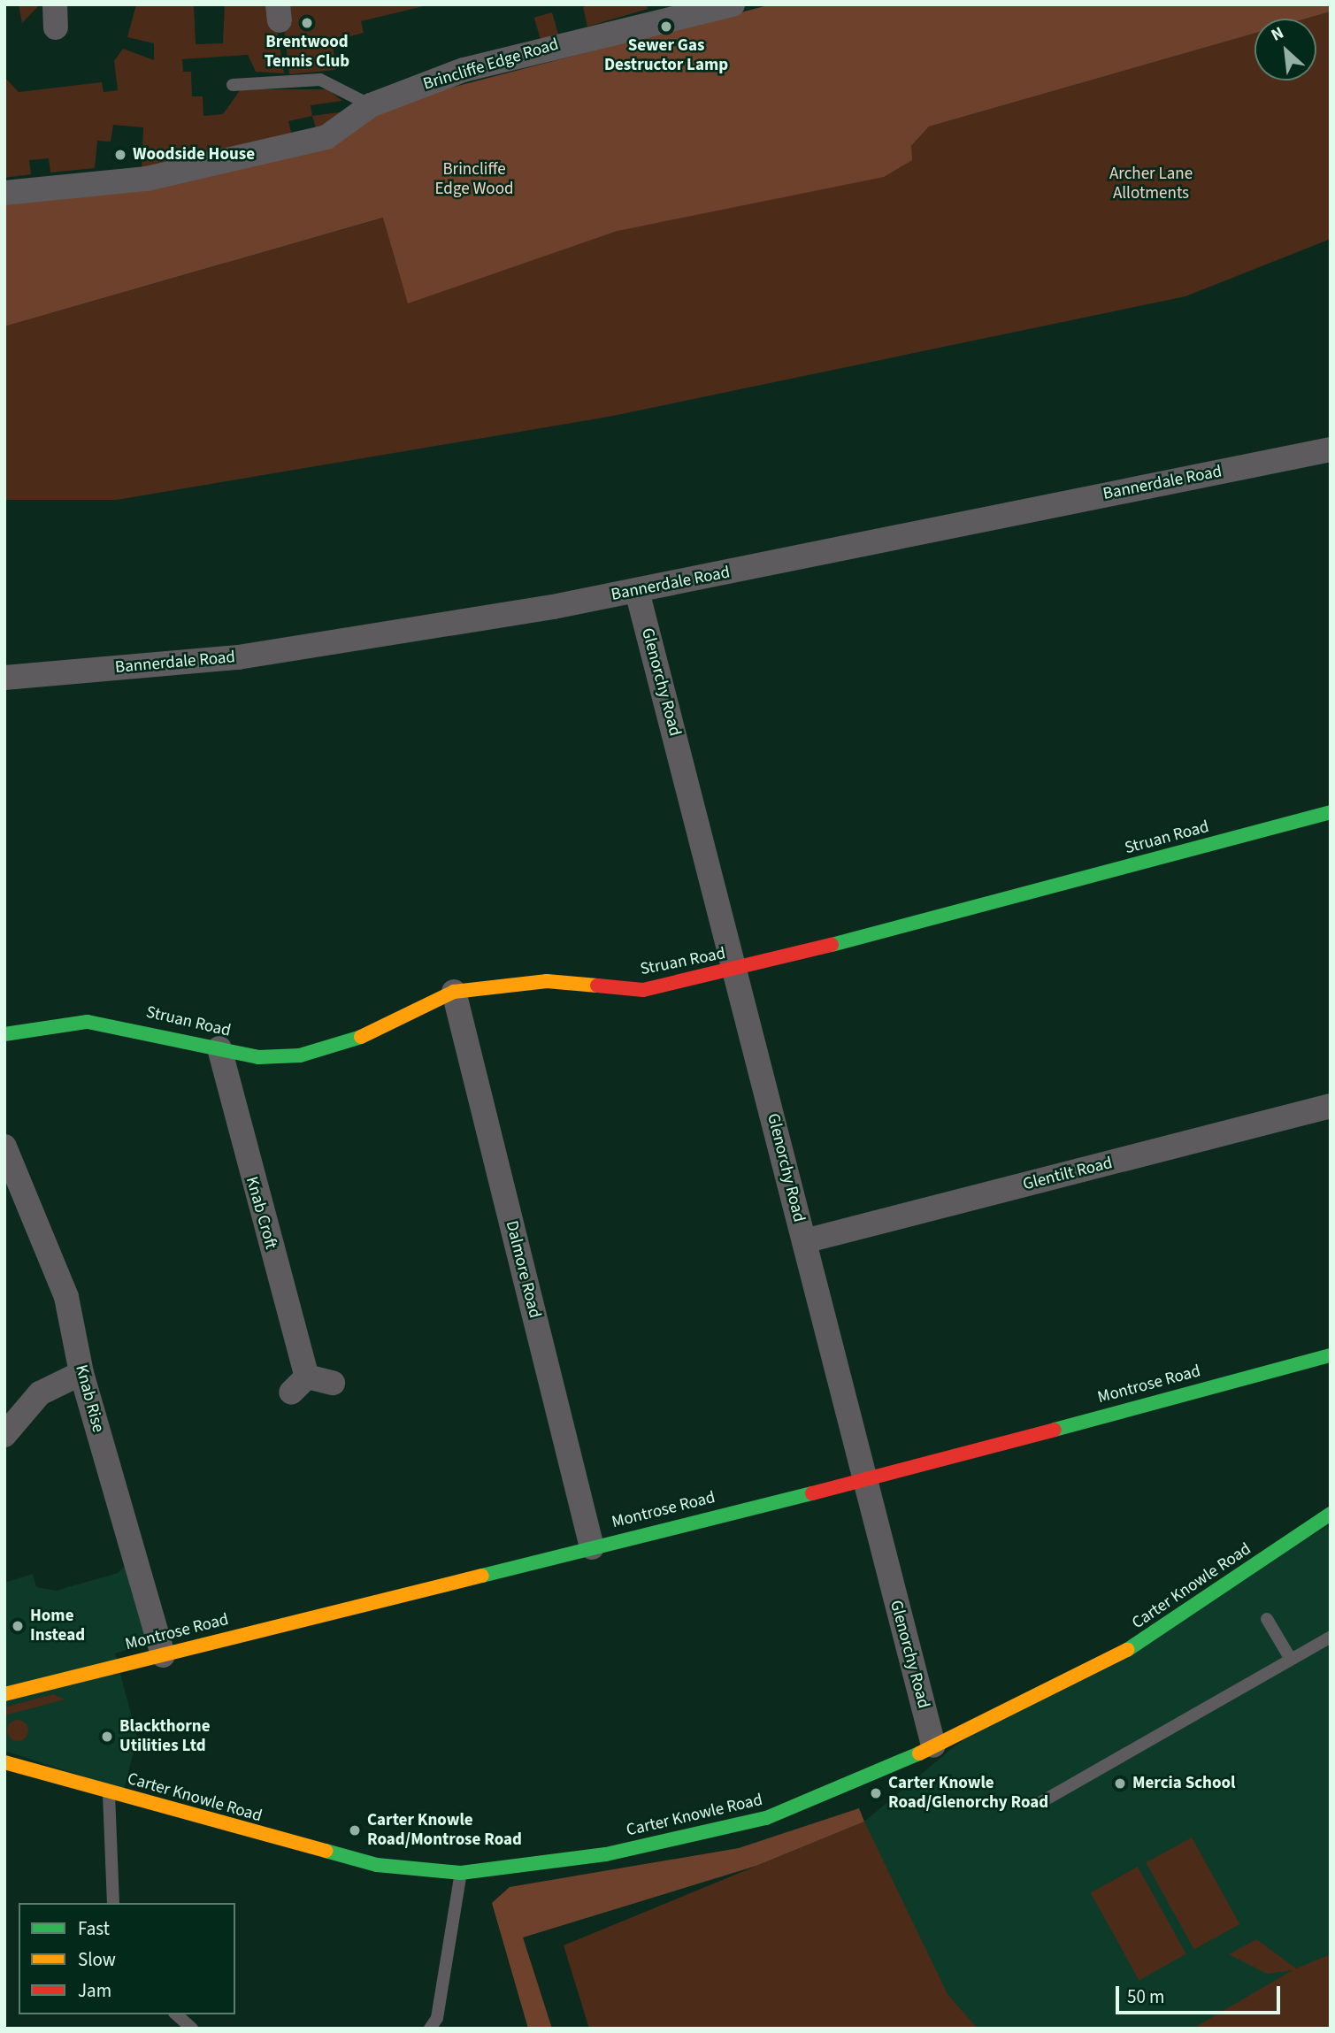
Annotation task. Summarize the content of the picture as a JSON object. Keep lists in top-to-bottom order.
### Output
{
  "streets": {
    "street": [
      "Brincliffe Edge Road",
      "Bannerdale Road",
      "Glenorchy Road",
      "Struan Road",
      "Glentilt Road",
      "Knab Croft",
      "Dalmore Road",
      "Montrose Road",
      "Knab Rise",
      "Carter Knowle Road"
    ]
  },
  "crossings": [
    ["Bannerdale Road", "Glenorchy Road"],
    ["Glenorchy Road", "Struan Road"],
    ["Glenorchy Road", "Glentilt Road"],
    ["Glenorchy Road", "Montrose Road"],
    ["Glenorchy Road", "Carter Knowle Road"],
    ["Struan Road", "Knab Croft"],
    ["Struan Road", "Dalmore Road"],
    ["Dalmore Road", "Montrose Road"],
    ["Montrose Road", "Knab Rise"]
  ],
  "parks": ["Brincliffe Edge Wood", "Archer Lane Allotments"],
  "places": [
    "Brentwood Tennis Club",
    "Sewer Gas Destructor Lamp",
    "Woodside House",
    "Home Instead",
    "Blackthorne Utilities Ltd",
    "Mercia School",
    "Carter Knowle Road/Glenorchy Road",
    "Carter Knowle Road/Montrose Road"
  ],
  "legend": ["Fast", "Slow", "Jam"],
  "scale_bar": "50 m",
  "north": "top left"
}
